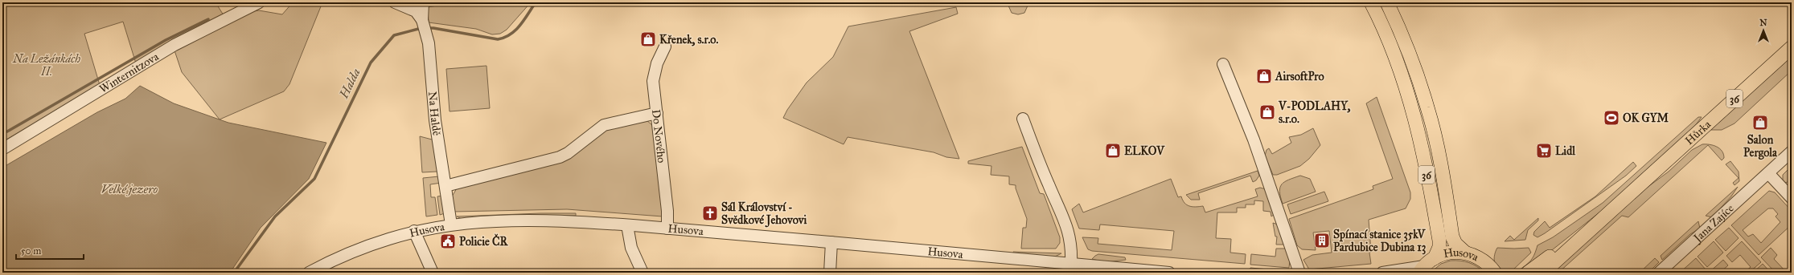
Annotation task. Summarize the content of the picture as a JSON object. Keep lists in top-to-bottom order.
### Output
{
  "streets": {
    "main road": ["36", "Hůrka", "Husova"],
    "street": [
      "Winternitzova",
      "Na Haldě",
      "Do Nového",
      "Jana Zajíce"
    ]
  },
  "crossings": [
    ["36", "Husova"],
    ["Na Haldě", "Husova"],
    ["Do Nového", "Husova"]
  ],
  "water": ["Halda", "Velké jezero"],
  "parks": ["Na Ležánkách II."],
  "places": {
    "shop": [
      "Křenek, s.r.o.",
      "AirsoftPro",
      "V-PODLAHY, s.r.o.",
      "Salon Pergola",
      "ELKOV"
    ],
    "sports": ["OK GYM"],
    "supermarket": ["Lidl"],
    "church": ["Sál Království - Svědkové Jehovovi"],
    "building": ["Spínací stanice 35kV Pardubice Dubina 13"],
    "public building": ["Policie ČR"]
  },
  "scale_bar": "50 m",
  "north": "top"
}
